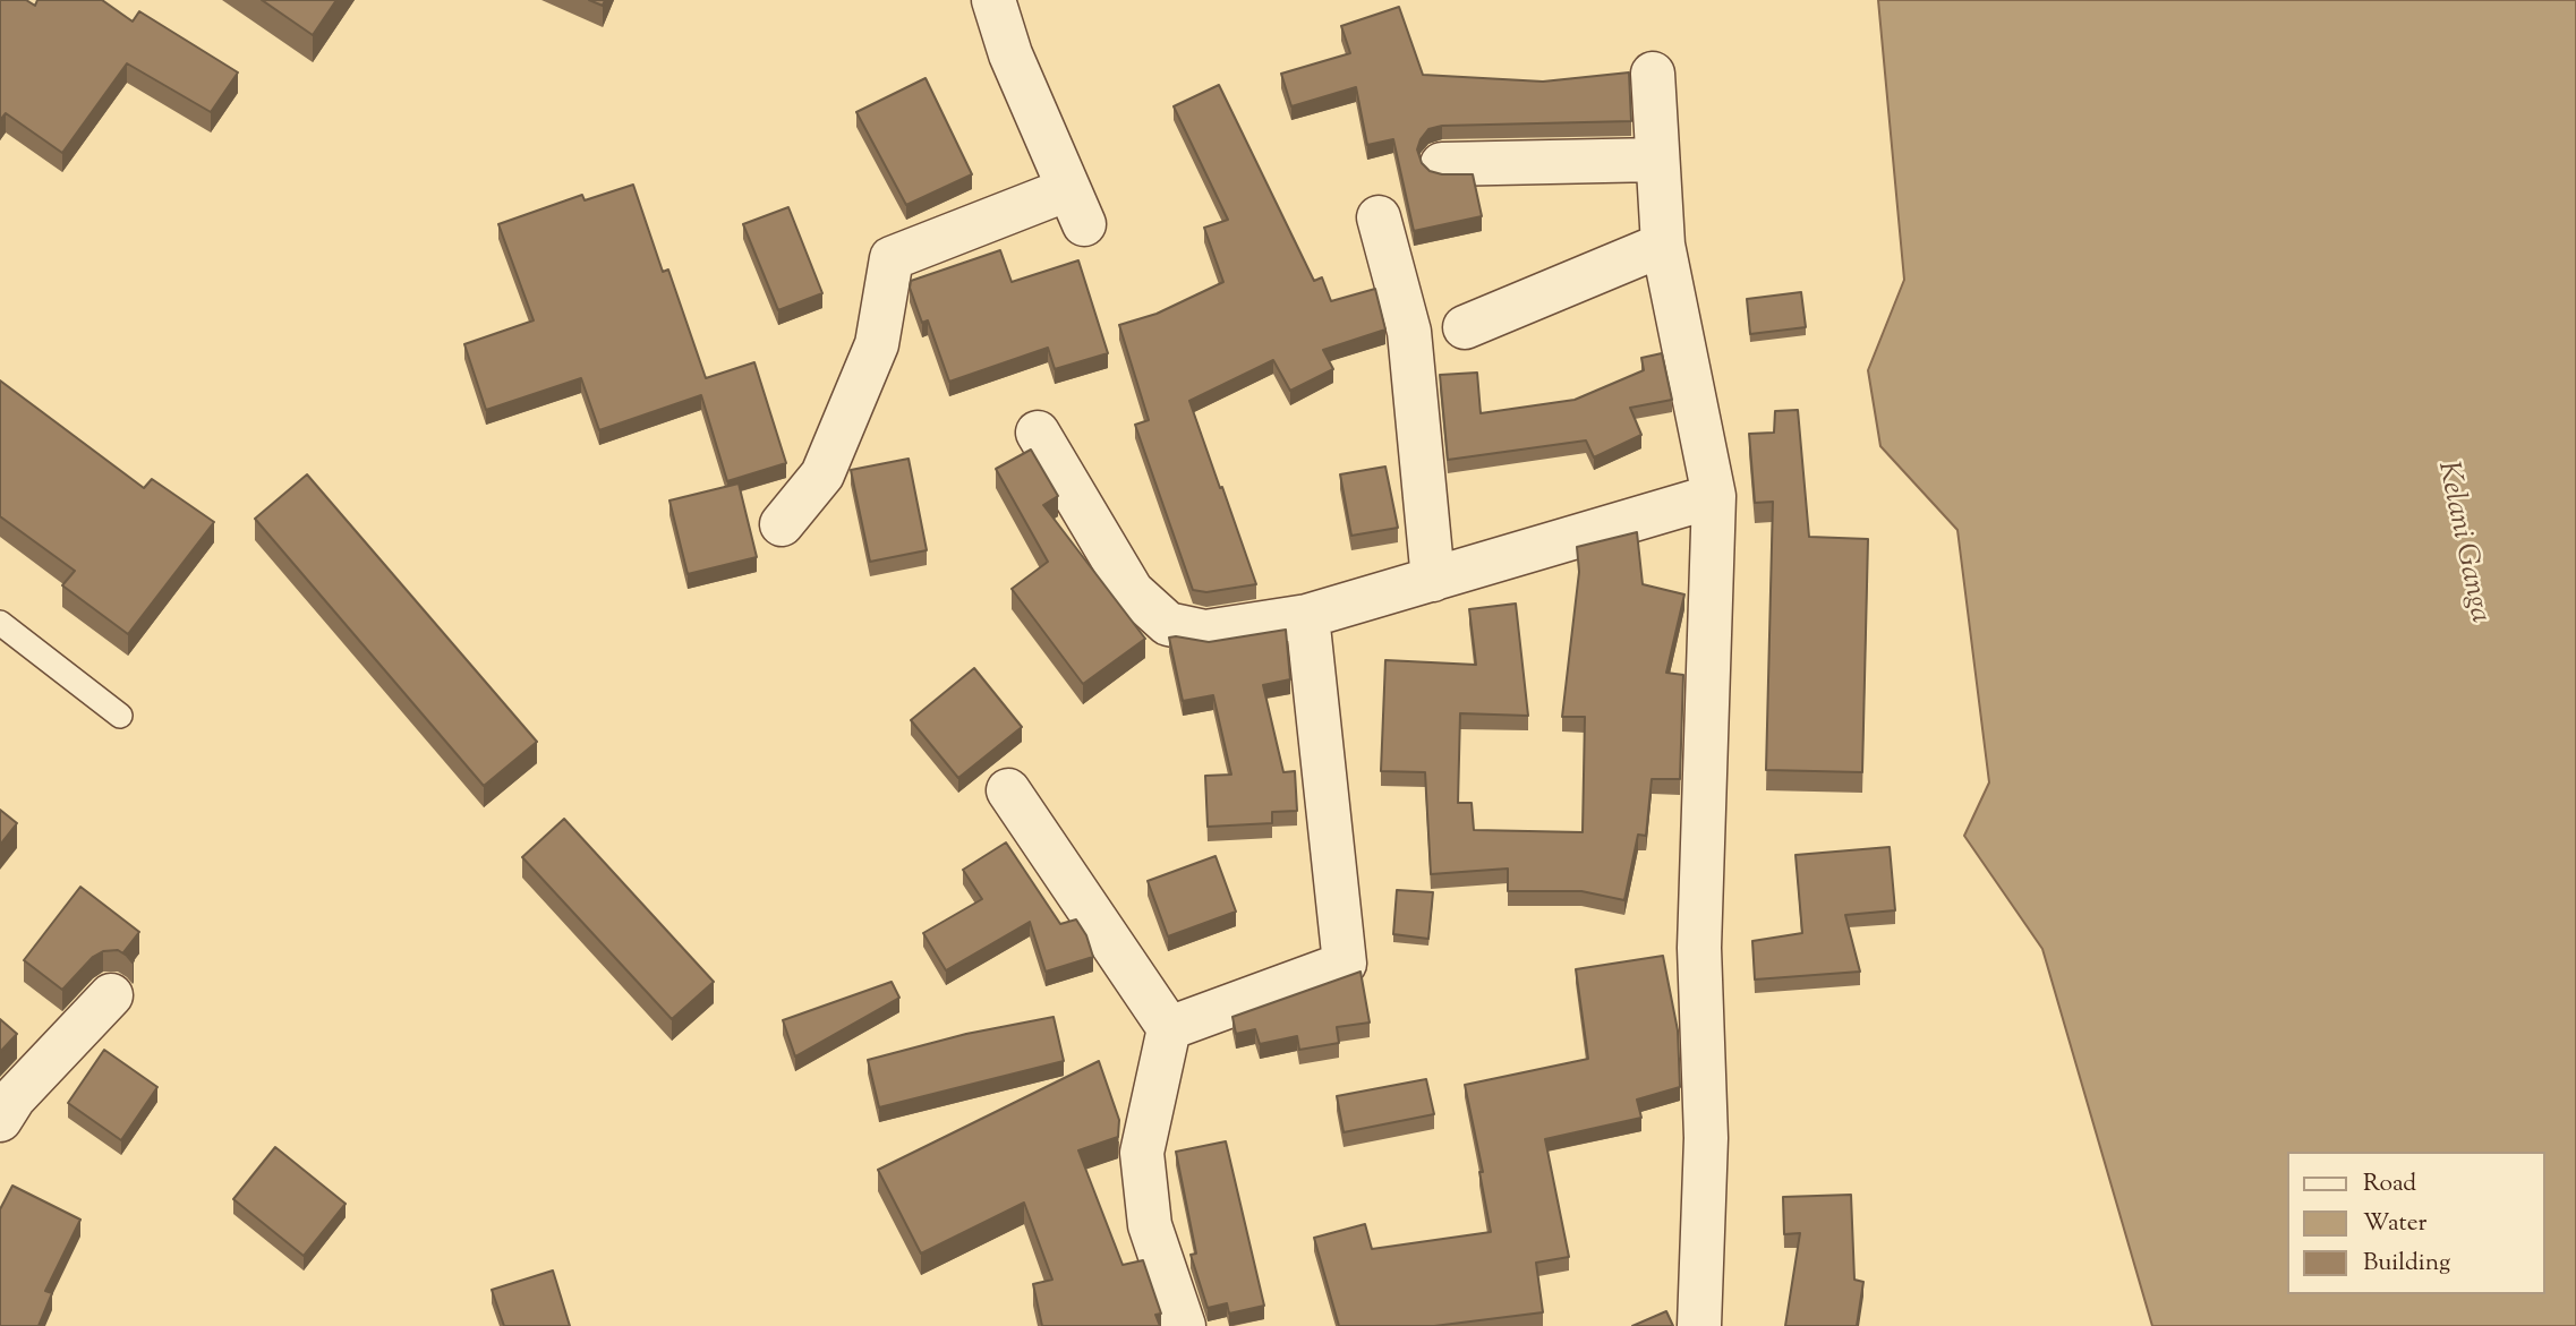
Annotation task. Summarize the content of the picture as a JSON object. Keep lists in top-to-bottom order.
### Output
{
  "water": ["Kelani Ganga"],
  "legend": ["Road", "Water", "Building"]
}
